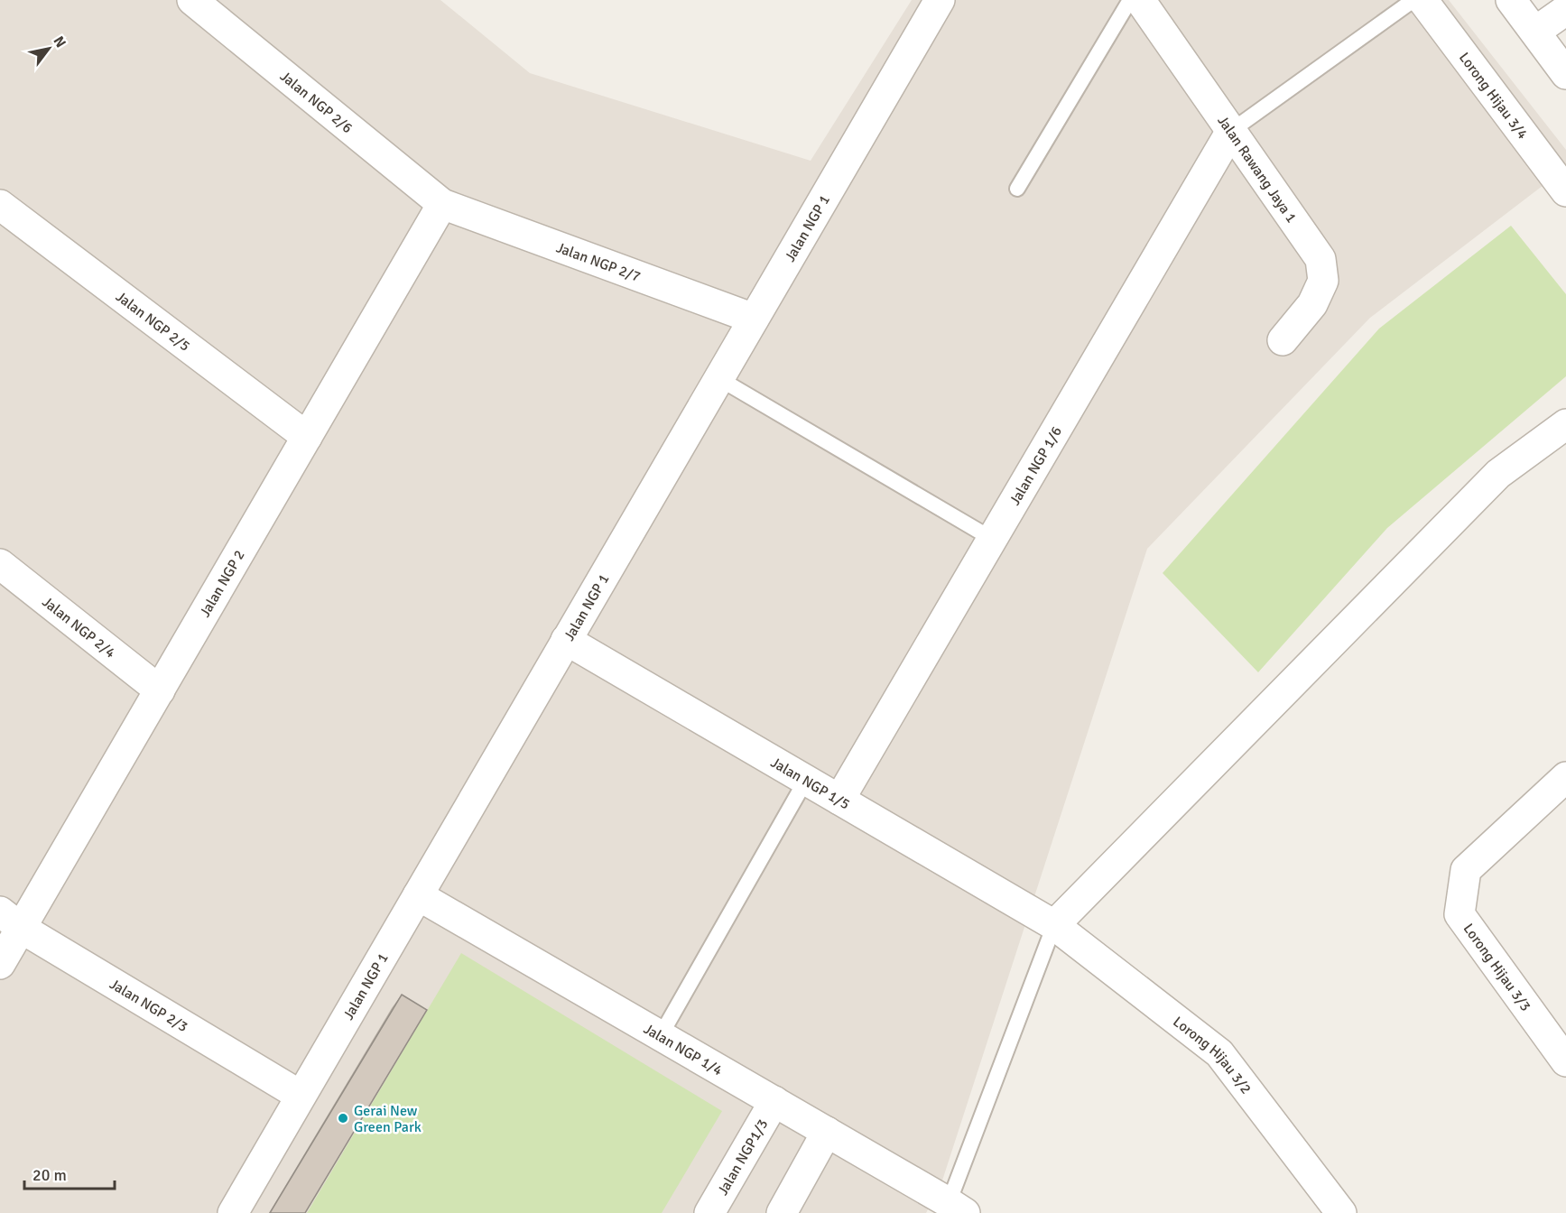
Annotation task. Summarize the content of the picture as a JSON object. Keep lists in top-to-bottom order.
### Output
{
  "streets": {
    "street": [
      "Lorong Hijau 3/4",
      "Jalan NGP 2/6",
      "Jalan Rawang Jaya 1",
      "Jalan NGP 1",
      "Jalan NGP 2/7",
      "Jalan NGP 2/5",
      "Jalan NGP 1/6",
      "Jalan NGP 2",
      "Jalan NGP 2/4",
      "Jalan NGP 1/5",
      "Lorong Hijau 3/3",
      "Jalan NGP 2/3",
      "Jalan NGP 1/4",
      "Lorong Hijau 3/2",
      "Jalan NGP1/3"
    ]
  },
  "crossings": [
    ["Jalan NGP 2/6", "Jalan NGP 2/7"],
    ["Jalan NGP 2/6", "Jalan NGP 2"],
    ["Jalan Rawang Jaya 1", "Jalan NGP 1/6"],
    ["Jalan NGP 1", "Jalan NGP 2/7"],
    ["Jalan NGP 1", "Jalan NGP 1/5"],
    ["Jalan NGP 1", "Jalan NGP 2/3"],
    ["Jalan NGP 1", "Jalan NGP 1/4"],
    ["Jalan NGP 2/7", "Jalan NGP 2"],
    ["Jalan NGP 2/5", "Jalan NGP 2"],
    ["Jalan NGP 1/6", "Jalan NGP 1/5"],
    ["Jalan NGP 2", "Jalan NGP 2/4"],
    ["Jalan NGP 2", "Jalan NGP 2/3"],
    ["Jalan NGP 1/5", "Lorong Hijau 3/2"],
    ["Jalan NGP 1/4", "Jalan NGP1/3"]
  ],
  "places": ["Gerai New Green Park"],
  "scale_bar": "20 m",
  "north": "top right"
}
